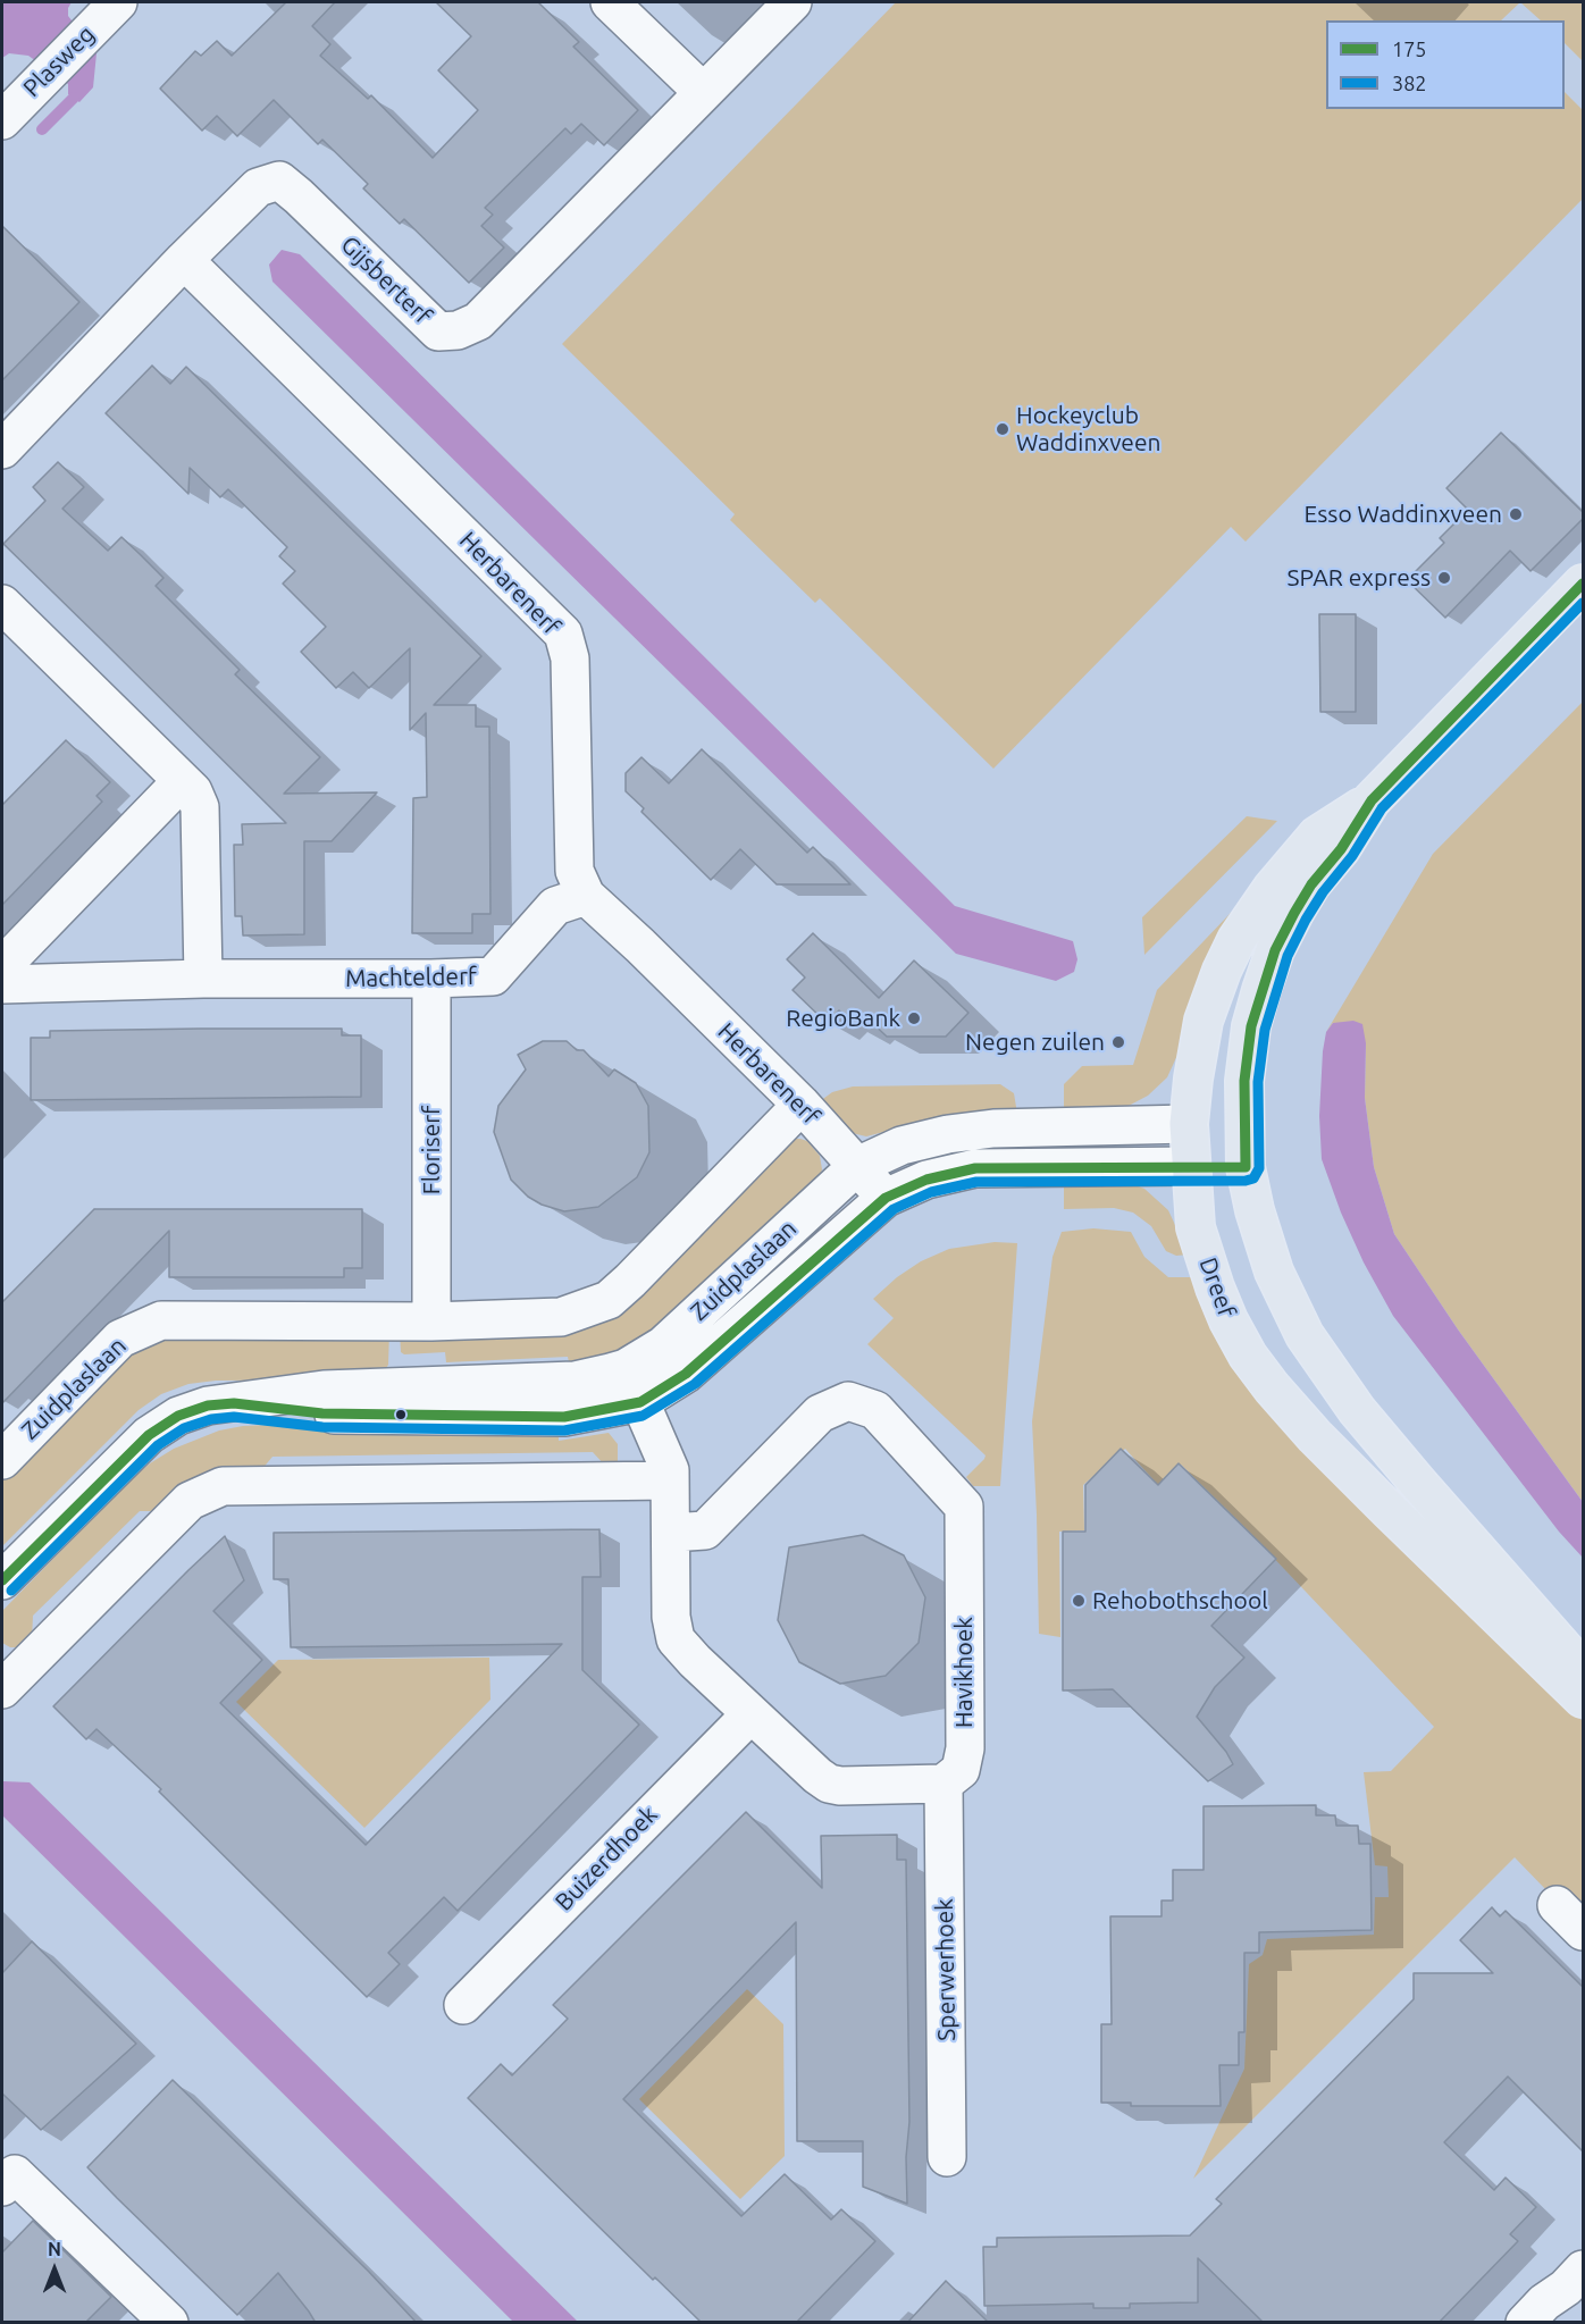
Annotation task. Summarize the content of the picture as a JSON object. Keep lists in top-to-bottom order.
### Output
{
  "streets": {
    "main road": ["Zuidplaslaan", "Dreef"],
    "street": [
      "Plasweg",
      "Gijsberterf",
      "Herbarenerf",
      "Machtelderf",
      "Floriserf",
      "Havikhoek",
      "Buizerdhoek",
      "Sperwerhoek"
    ]
  },
  "crossings": [
    ["Gijsberterf", "Herbarenerf"],
    ["Herbarenerf", "Machtelderf"],
    ["Herbarenerf", "Zuidplaslaan"],
    ["Machtelderf", "Floriserf"],
    ["Floriserf", "Zuidplaslaan"],
    ["Zuidplaslaan", "Dreef"],
    ["Havikhoek", "Sperwerhoek"]
  ],
  "places": [
    "Hockeyclub Waddinxveen",
    "Esso Waddinxveen",
    "SPAR express",
    "RegioBank",
    "Negen zuilen",
    "Rehobothschool"
  ],
  "lines": ["transit line 175", "transit line 382"],
  "legend": ["175", "382"],
  "north": "top"
}
